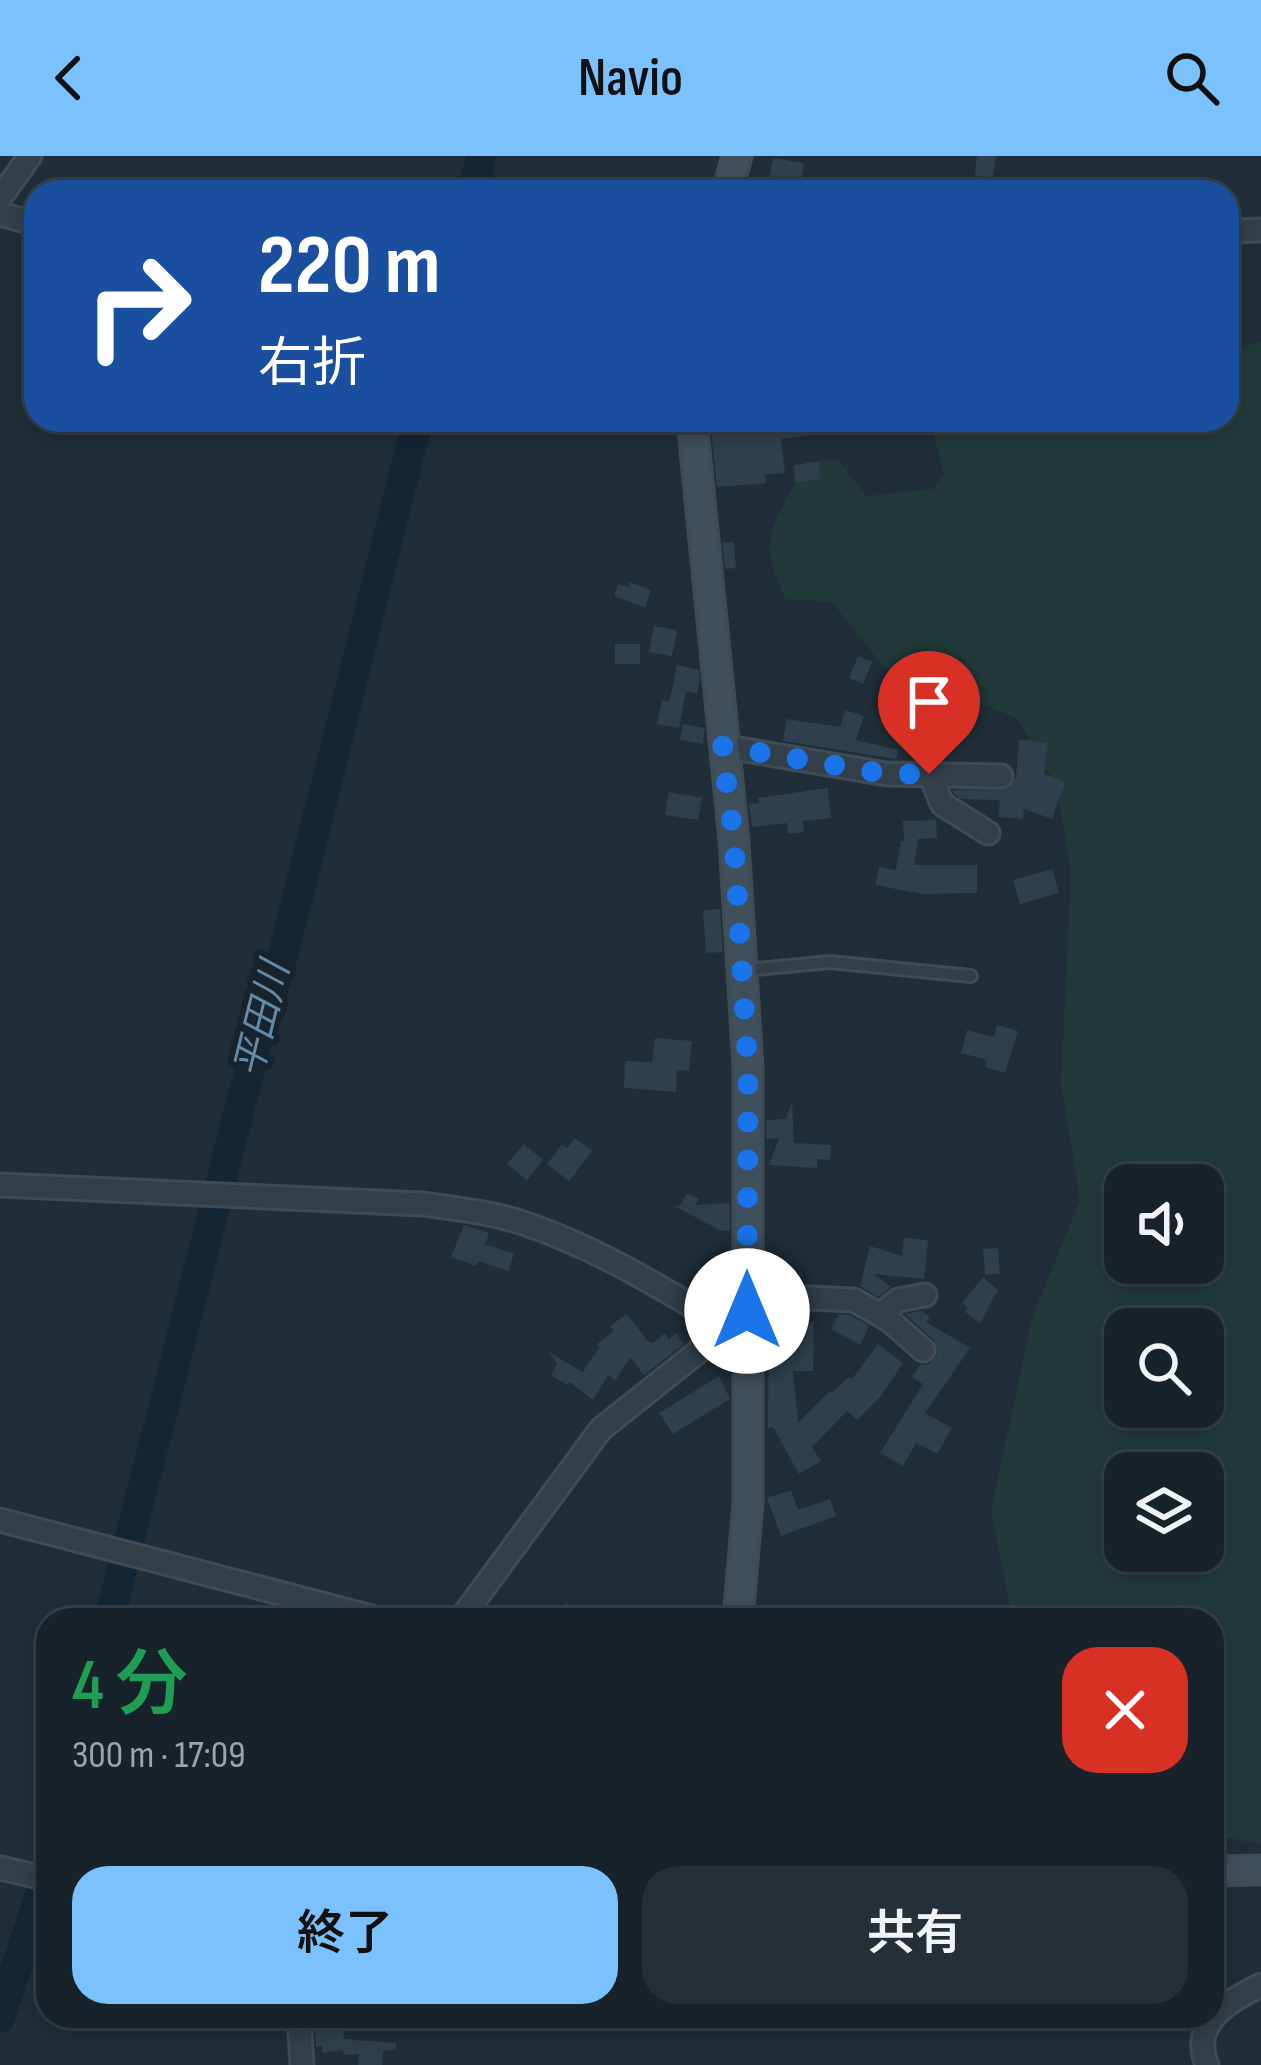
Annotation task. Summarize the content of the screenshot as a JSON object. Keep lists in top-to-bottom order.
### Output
{
  "water": ["平田川"],
  "page": {
    "header": "Navio",
    "turn": ["220 m", "右折"],
    "heading": ["4 分", "300 m · 17:09"],
    "buttons": ["終了", "共有"]
  }
}
